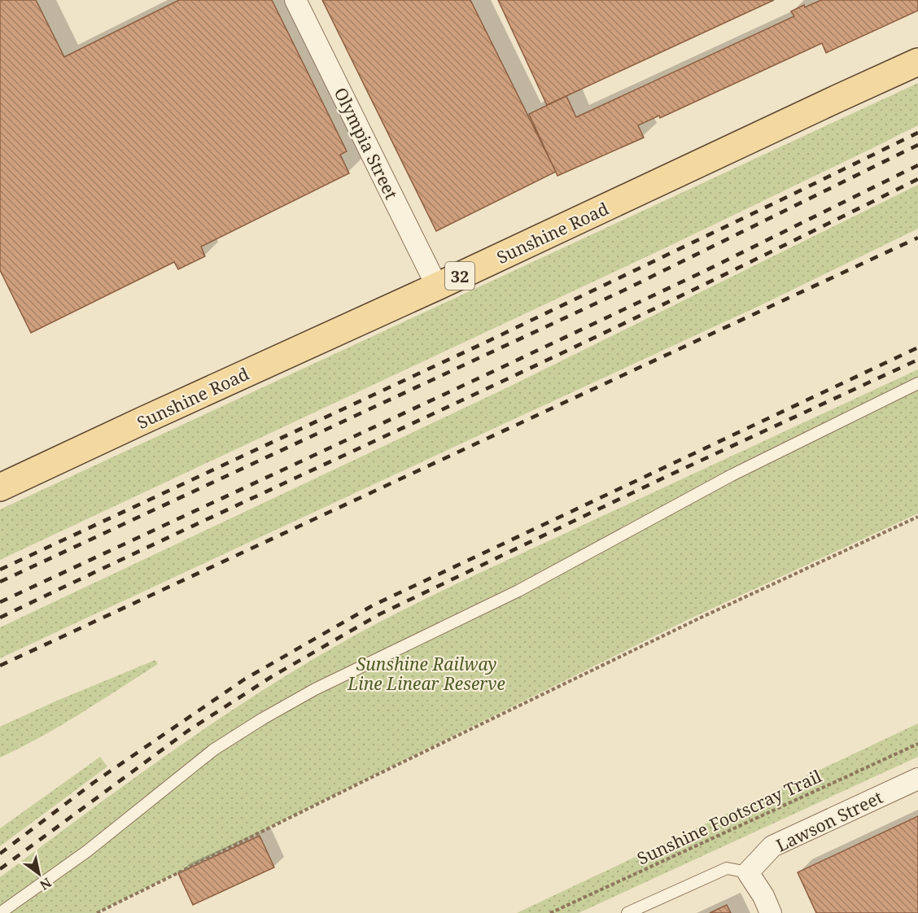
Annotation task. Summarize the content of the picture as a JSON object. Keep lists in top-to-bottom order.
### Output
{
  "streets": {
    "main road": ["Sunshine Road", "32"],
    "street": ["Olympia Street", "Lawson Street"],
    "path": ["Sunshine Footscray Trail"]
  },
  "crossings": [
    ["Olympia Street", "Sunshine Road"]
  ],
  "parks": ["Sunshine Railway Line Linear Reserve"],
  "north": "bottom right"
}
